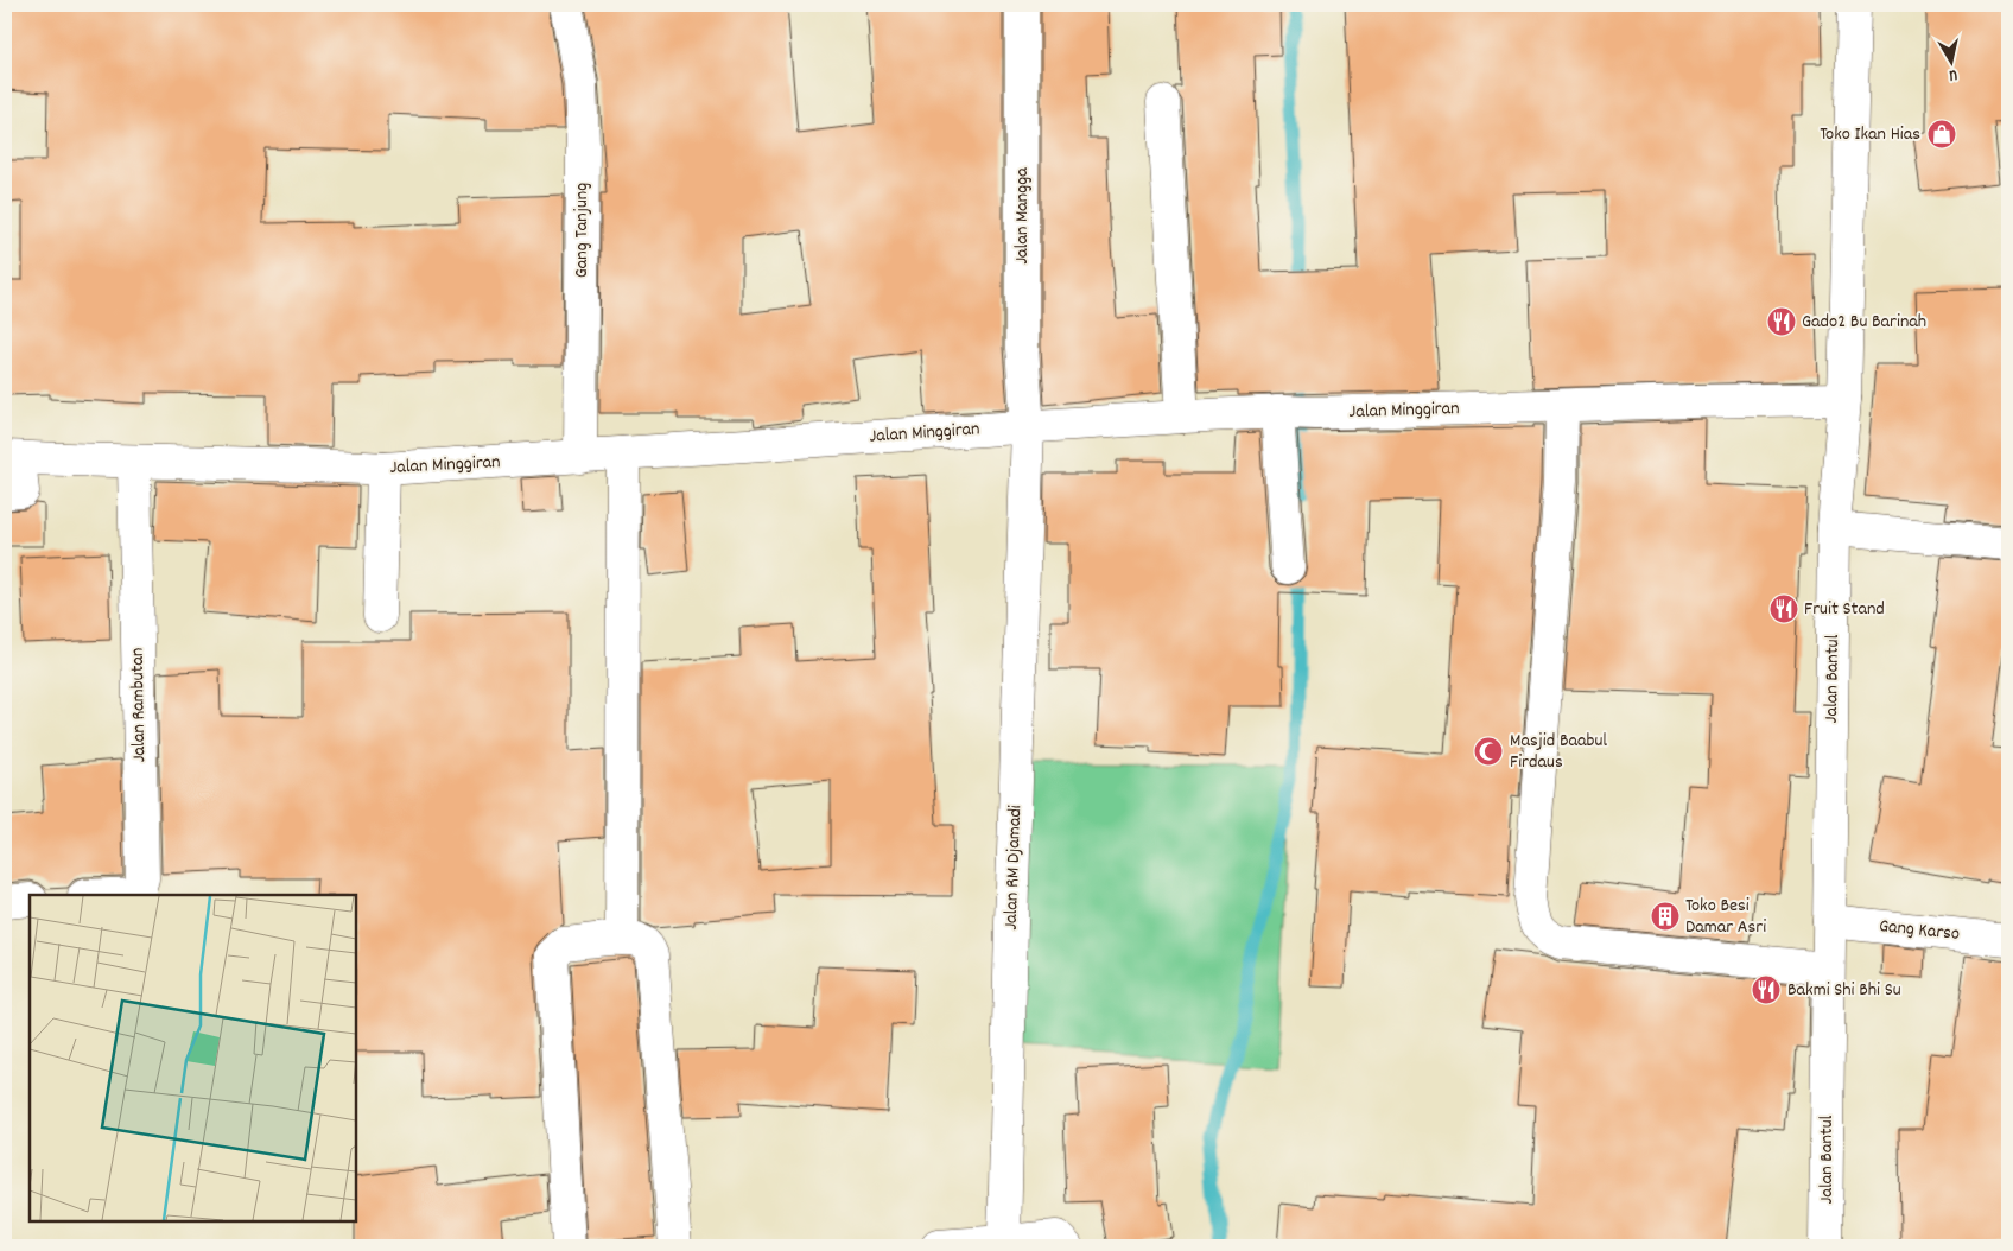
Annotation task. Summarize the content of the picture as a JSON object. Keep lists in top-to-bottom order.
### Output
{
  "streets": {
    "street": [
      "Jalan Mangga",
      "Gang Tanjung",
      "Jalan Minggiran",
      "Jalan Bantul",
      "Jalan Rambutan",
      "Jalan RM Djamadi",
      "Gang Karso"
    ]
  },
  "crossings": [
    ["Jalan Mangga", "Jalan Minggiran"],
    ["Jalan Mangga", "Jalan RM Djamadi"],
    ["Gang Tanjung", "Jalan Minggiran"],
    ["Jalan Minggiran", "Jalan Bantul"],
    ["Jalan Minggiran", "Jalan Rambutan"],
    ["Jalan Minggiran", "Jalan RM Djamadi"],
    ["Jalan Bantul", "Gang Karso"]
  ],
  "places": {
    "shop": ["Toko Ikan Hias"],
    "restaurant": ["Gado2 Bu Barinah", "Fruit Stand", "Bakmi Shi Bhi Su"],
    "mosque": ["Masjid Baabul Firdaus"],
    "building": ["Toko Besi Damar Asri"]
  },
  "north": "bottom"
}
